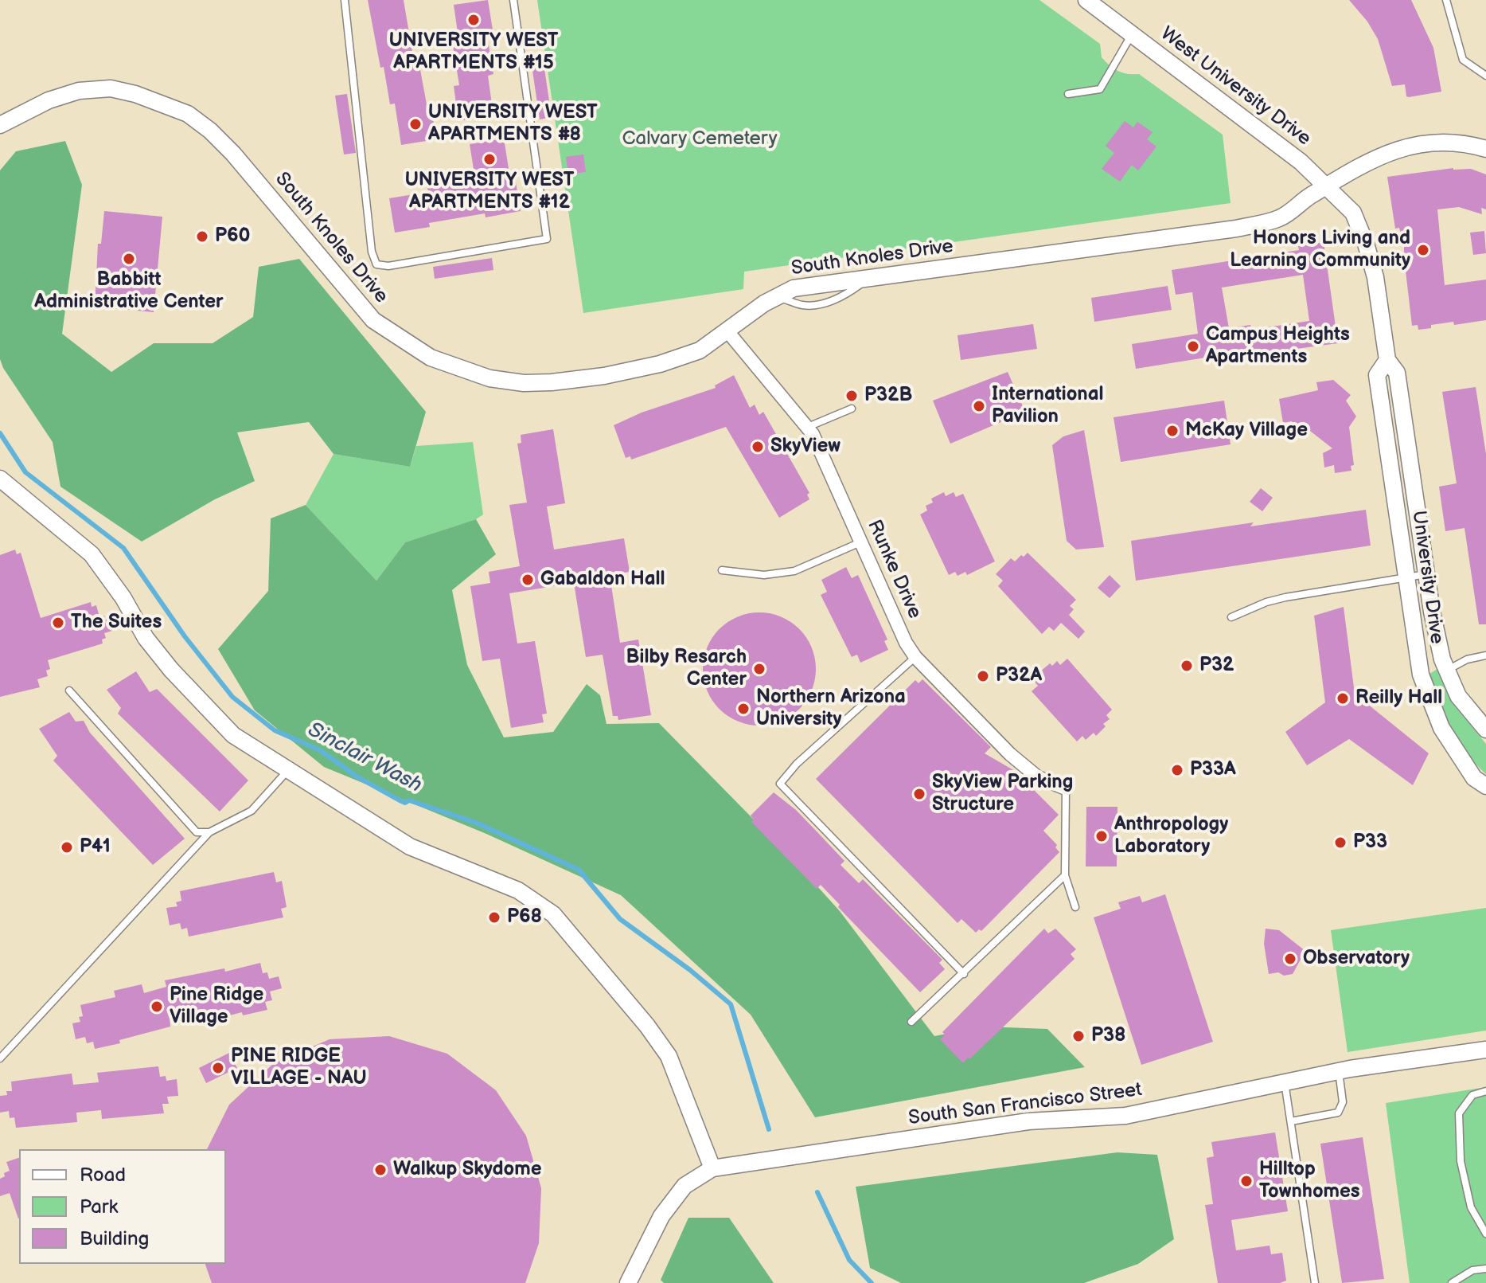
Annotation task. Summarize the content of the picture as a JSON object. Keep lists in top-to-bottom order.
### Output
{
  "streets": {
    "street": [
      "West University Drive",
      "South Knoles Drive",
      "Runke Drive",
      "University Drive",
      "South San Francisco Street"
    ]
  },
  "crossings": [
    ["West University Drive", "South Knoles Drive"],
    ["West University Drive", "University Drive"],
    ["South Knoles Drive", "Runke Drive"],
    ["South Knoles Drive", "University Drive"]
  ],
  "water": ["Sinclair Wash"],
  "parks": ["Calvary Cemetery"],
  "places": [
    "UNIVERSITY WEST APARTMENTS #15",
    "UNIVERSITY WEST APARTMENTS #8",
    "UNIVERSITY WEST APARTMENTS #12",
    "P60",
    "Honors Living and Learning Community",
    "Babbitt Administrative Center",
    "Campus Heights Apartments",
    "P32B",
    "International Pavilion",
    "McKay Village",
    "SkyView",
    "Gabaldon Hall",
    "The Suites",
    "P32",
    "Bilby Resarch Center",
    "P32A",
    "Reilly Hall",
    "Northern Arizona University",
    "P33A",
    "SkyView Parking Structure",
    "Anthropology Laboratory",
    "P33",
    "P41",
    "P68",
    "Observatory",
    "Pine Ridge Village",
    "P38",
    "PINE RIDGE VILLAGE - NAU",
    "Walkup Skydome",
    "Hilltop Townhomes"
  ],
  "legend": ["Road", "Park", "Building"]
}
